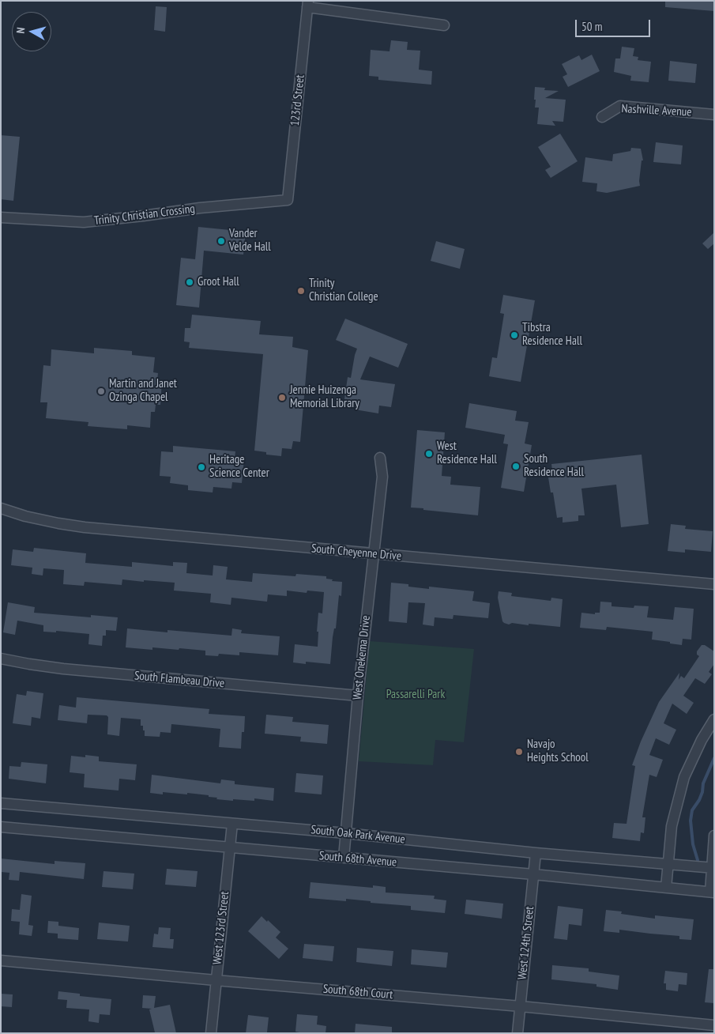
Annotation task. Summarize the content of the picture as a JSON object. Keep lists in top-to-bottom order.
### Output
{
  "streets": {
    "street": [
      "123rd Street",
      "Nashville Avenue",
      "Trinity Christian Crossing",
      "South Cheyenne Drive",
      "West Onekema Drive",
      "South Flambeau Drive",
      "South Oak Park Avenue",
      "South 68th Avenue",
      "West 123rd Street",
      "West 124th Street",
      "South 68th Court"
    ]
  },
  "crossings": [
    ["123rd Street", "Trinity Christian Crossing"],
    ["South Cheyenne Drive", "West Onekema Drive"],
    ["West Onekema Drive", "South Flambeau Drive"],
    ["West Onekema Drive", "South Oak Park Avenue"],
    ["West Onekema Drive", "South 68th Avenue"],
    ["South Oak Park Avenue", "West 123rd Street"],
    ["South Oak Park Avenue", "West 124th Street"],
    ["South 68th Avenue", "West 123rd Street"],
    ["South 68th Avenue", "West 124th Street"],
    ["West 123rd Street", "South 68th Court"],
    ["West 124th Street", "South 68th Court"]
  ],
  "parks": ["Passarelli Park"],
  "places": [
    "Vander Velde Hall",
    "Groot Hall",
    "Trinity Christian College",
    "Tibstra Residence Hall",
    "Martin and Janet Ozinga Chapel",
    "Jennie Huizenga Memorial Library",
    "West Residence Hall",
    "South Residence Hall",
    "Heritage Science Center",
    "Navajo Heights School"
  ],
  "scale_bar": "50 m",
  "north": "left"
}
